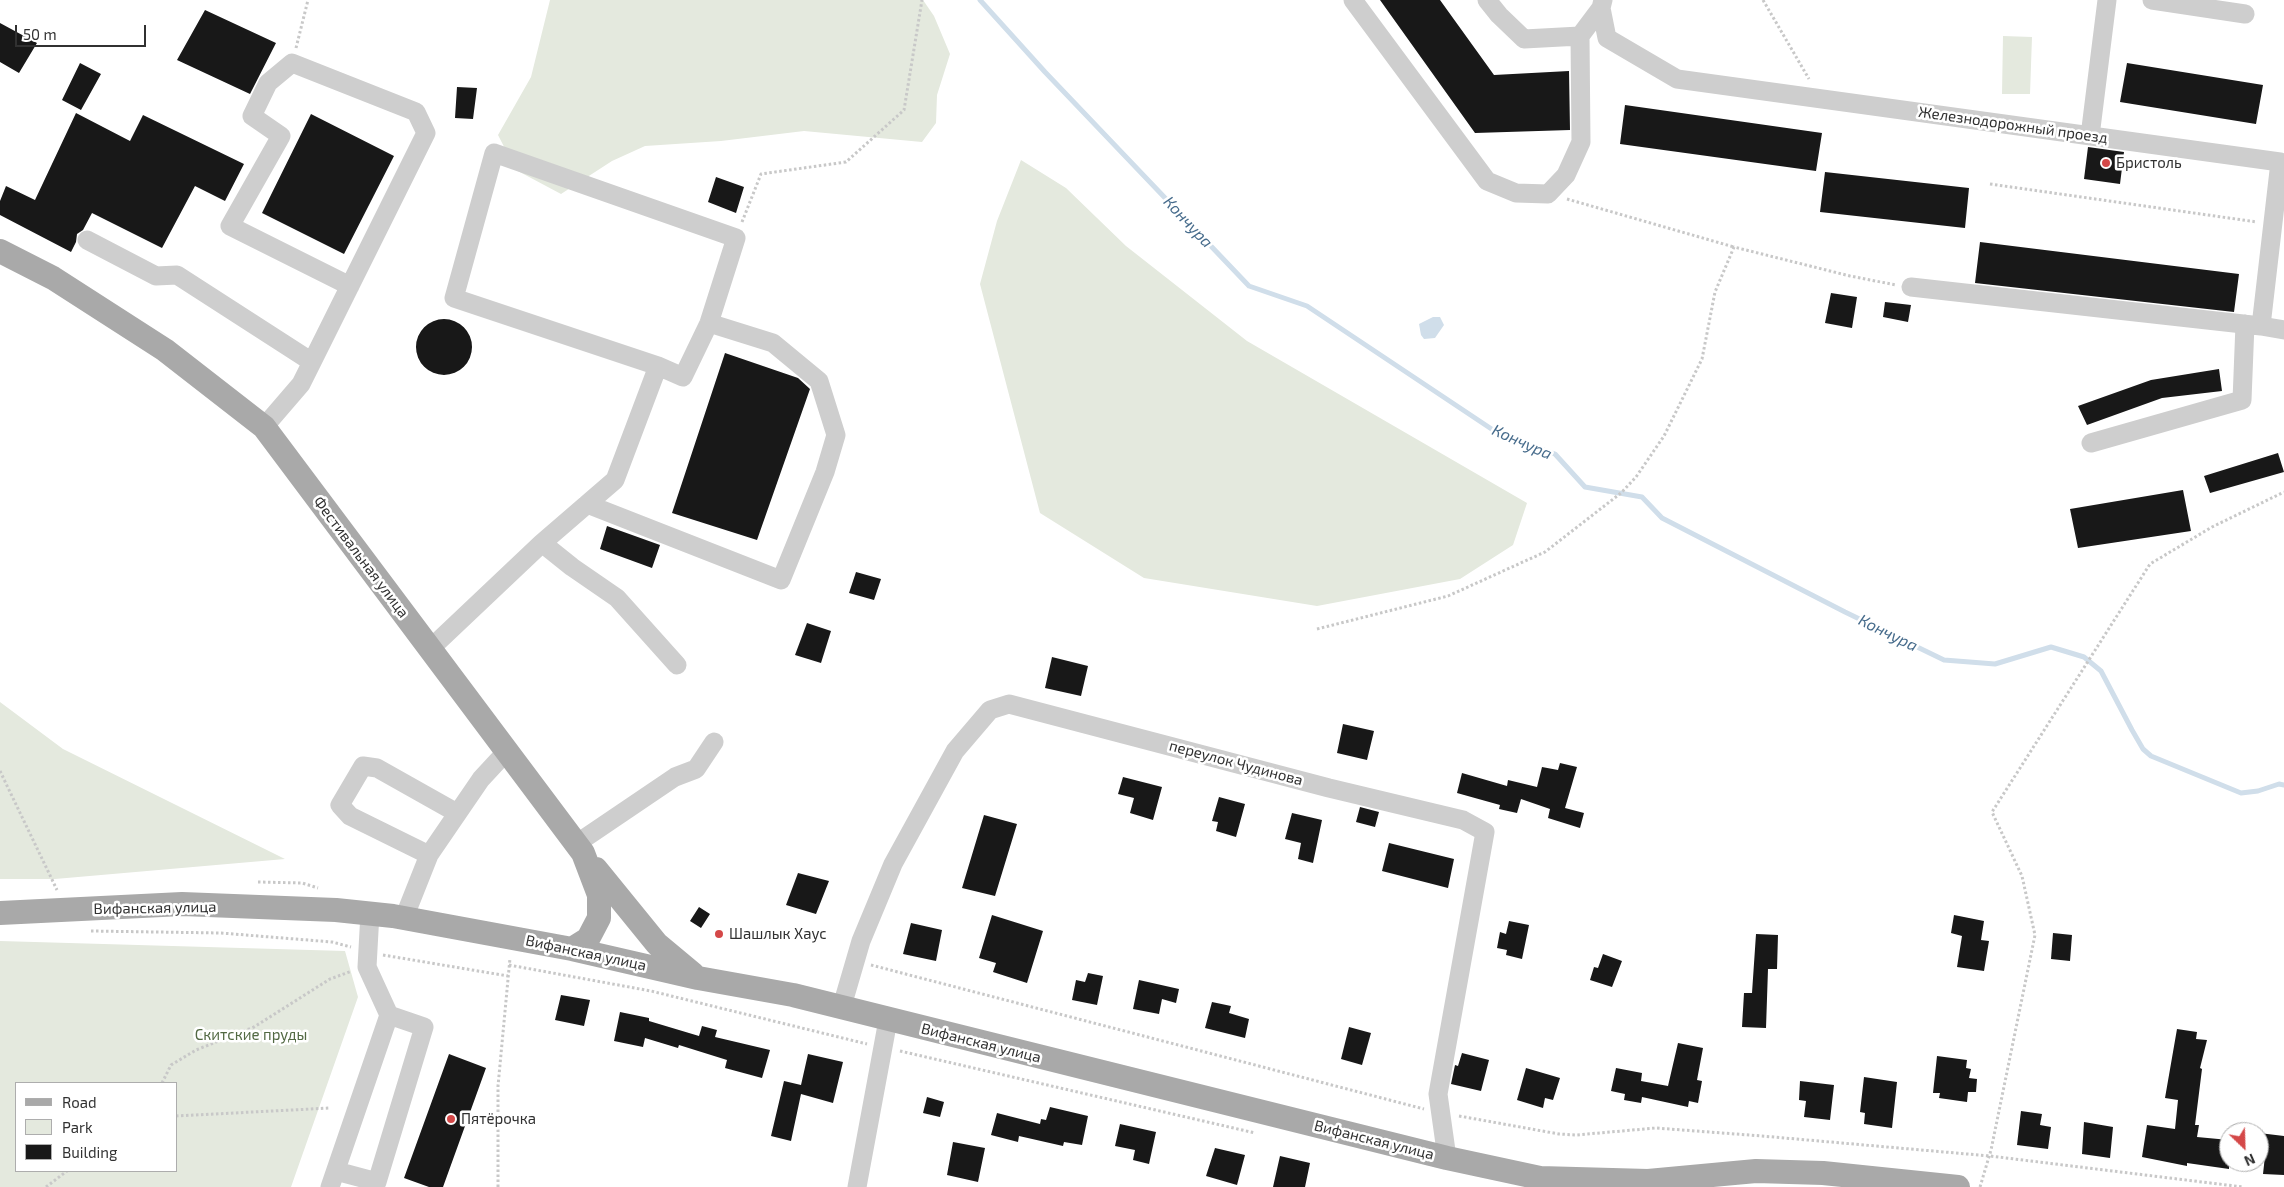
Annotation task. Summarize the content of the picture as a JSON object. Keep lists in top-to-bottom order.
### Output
{
  "streets": {
    "main road": ["Фестивальная улица", "Вифанская улица"],
    "lane": ["Железнодорожный проезд", "переулок Чудинова"]
  },
  "crossings": [
    ["Фестивальная улица", "Вифанская улица"],
    ["переулок Чудинова", "Вифанская улица"]
  ],
  "water": ["Кончура"],
  "parks": ["Скитские пруды"],
  "places": ["Бристоль", "Шашлык Хаус", "Пятёрочка"],
  "legend": ["Road", "Park", "Building"],
  "scale_bar": "50 m",
  "north": "bottom right"
}
